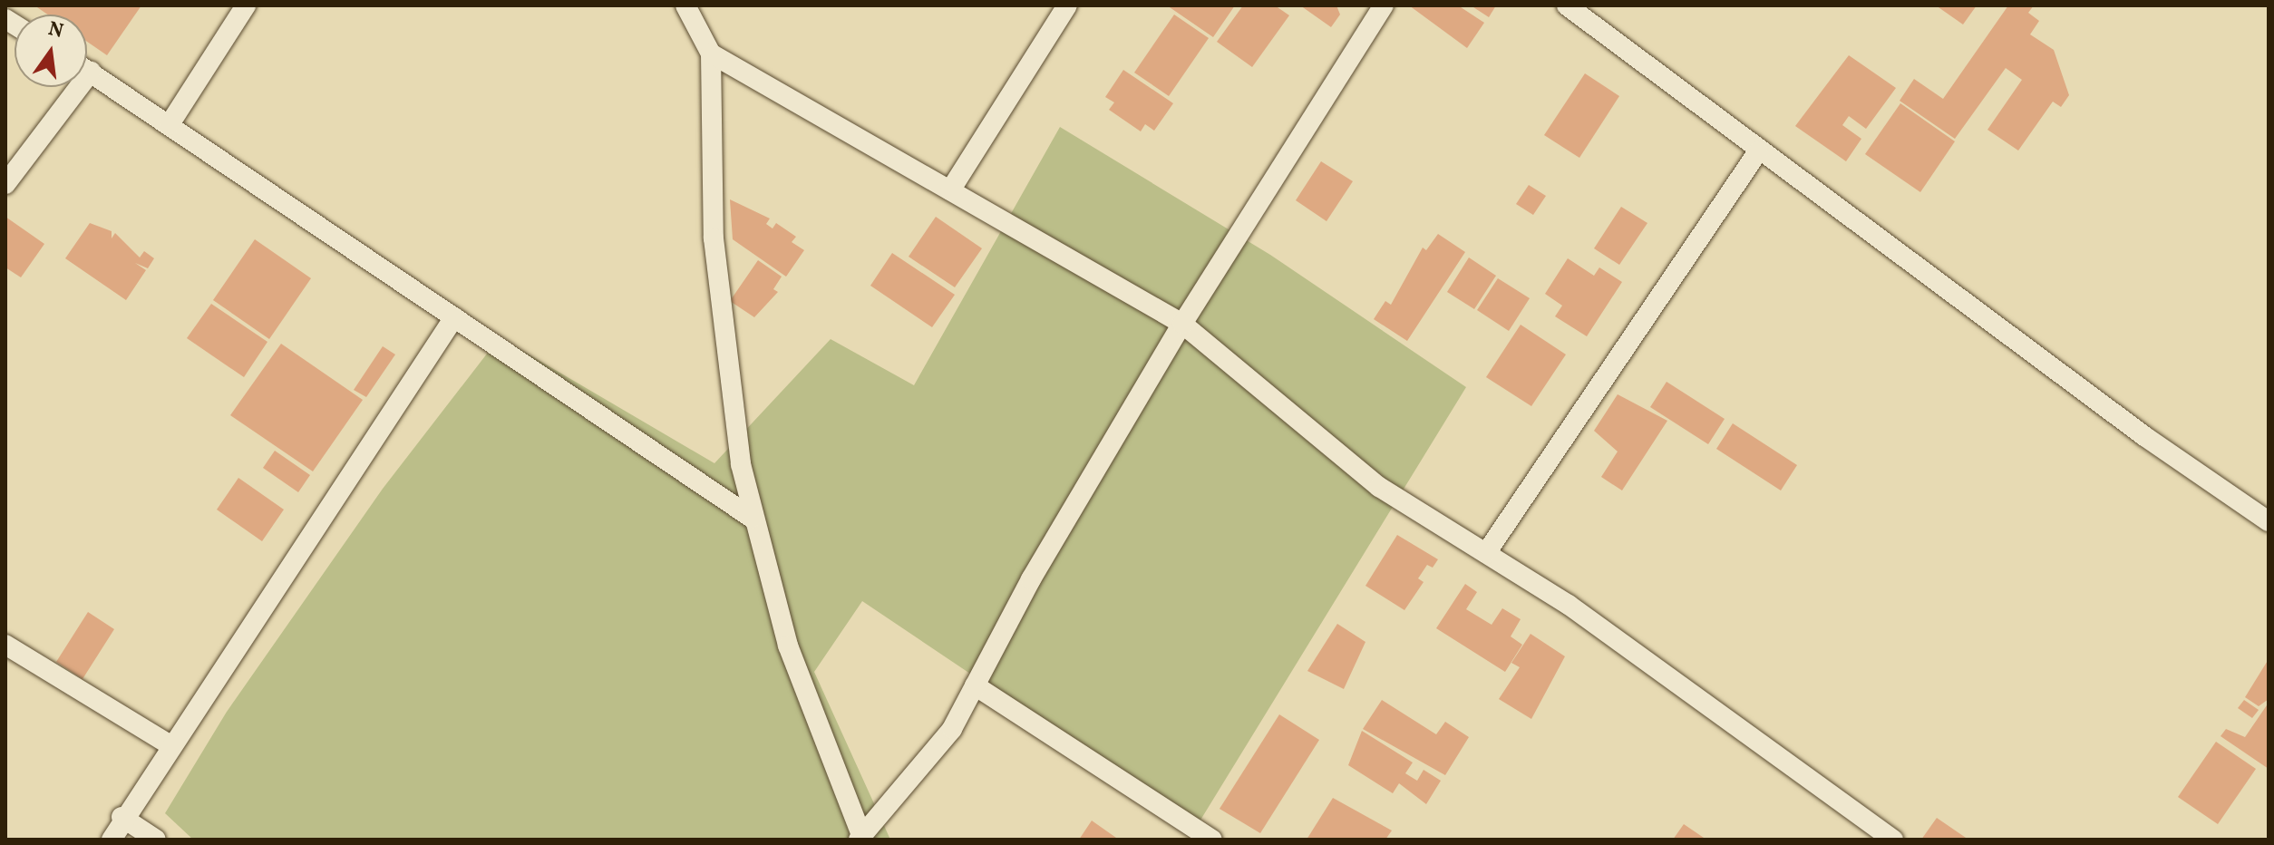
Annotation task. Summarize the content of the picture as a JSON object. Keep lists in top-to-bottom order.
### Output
{
  "north": "top"
}
